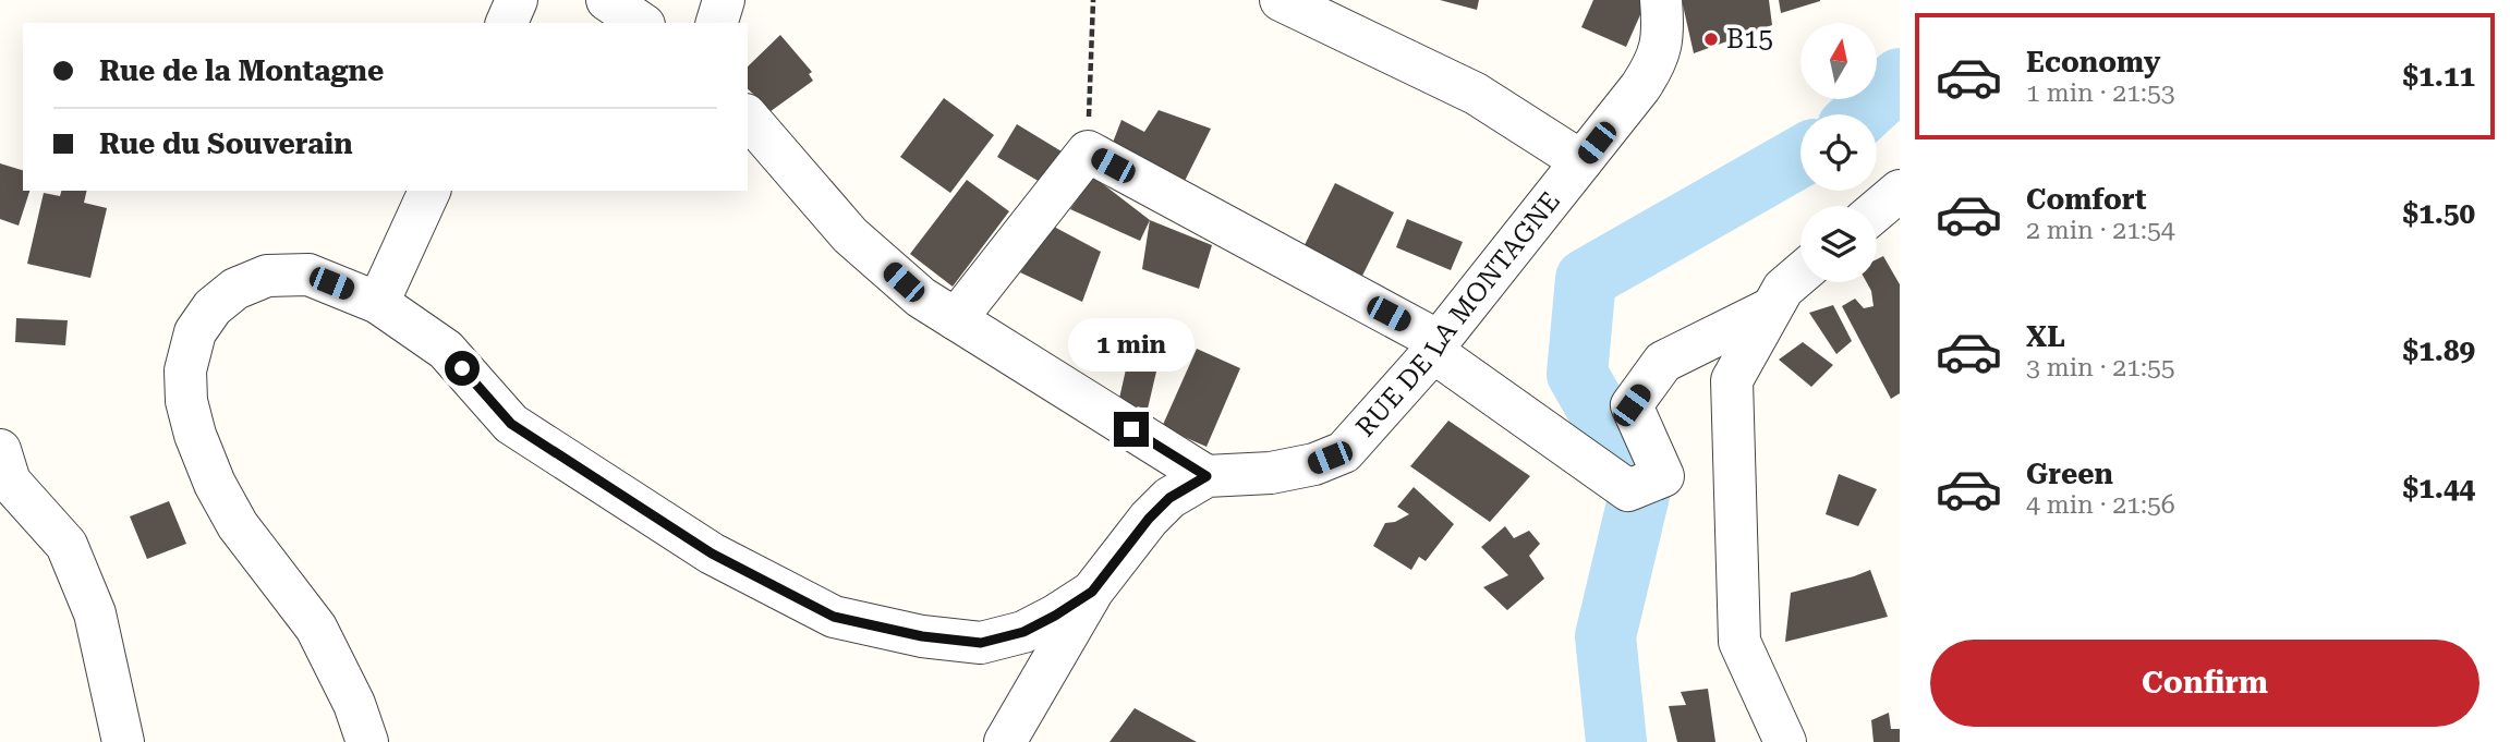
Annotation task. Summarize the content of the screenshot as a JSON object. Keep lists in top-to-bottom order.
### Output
{
  "streets": {
    "street": ["RUE DE LA MONTAGNE"]
  },
  "places": ["B15"],
  "north": "top",
  "page": {
    "list": [
      {
        "name": "Economy",
        "note": "1 min · 21:53",
        "value": "$1.11"
      },
      {
        "name": "Comfort",
        "note": "2 min · 21:54",
        "value": "$1.50"
      },
      {
        "name": "XL",
        "note": "3 min · 21:55",
        "value": "$1.89"
      },
      {
        "name": "Green",
        "note": "4 min · 21:56",
        "value": "$1.44"
      }
    ],
    "banner": ["Rue de la Montagne", "Rue du Souverain"],
    "bubble": "1 min",
    "buttons": "Confirm"
  }
}
